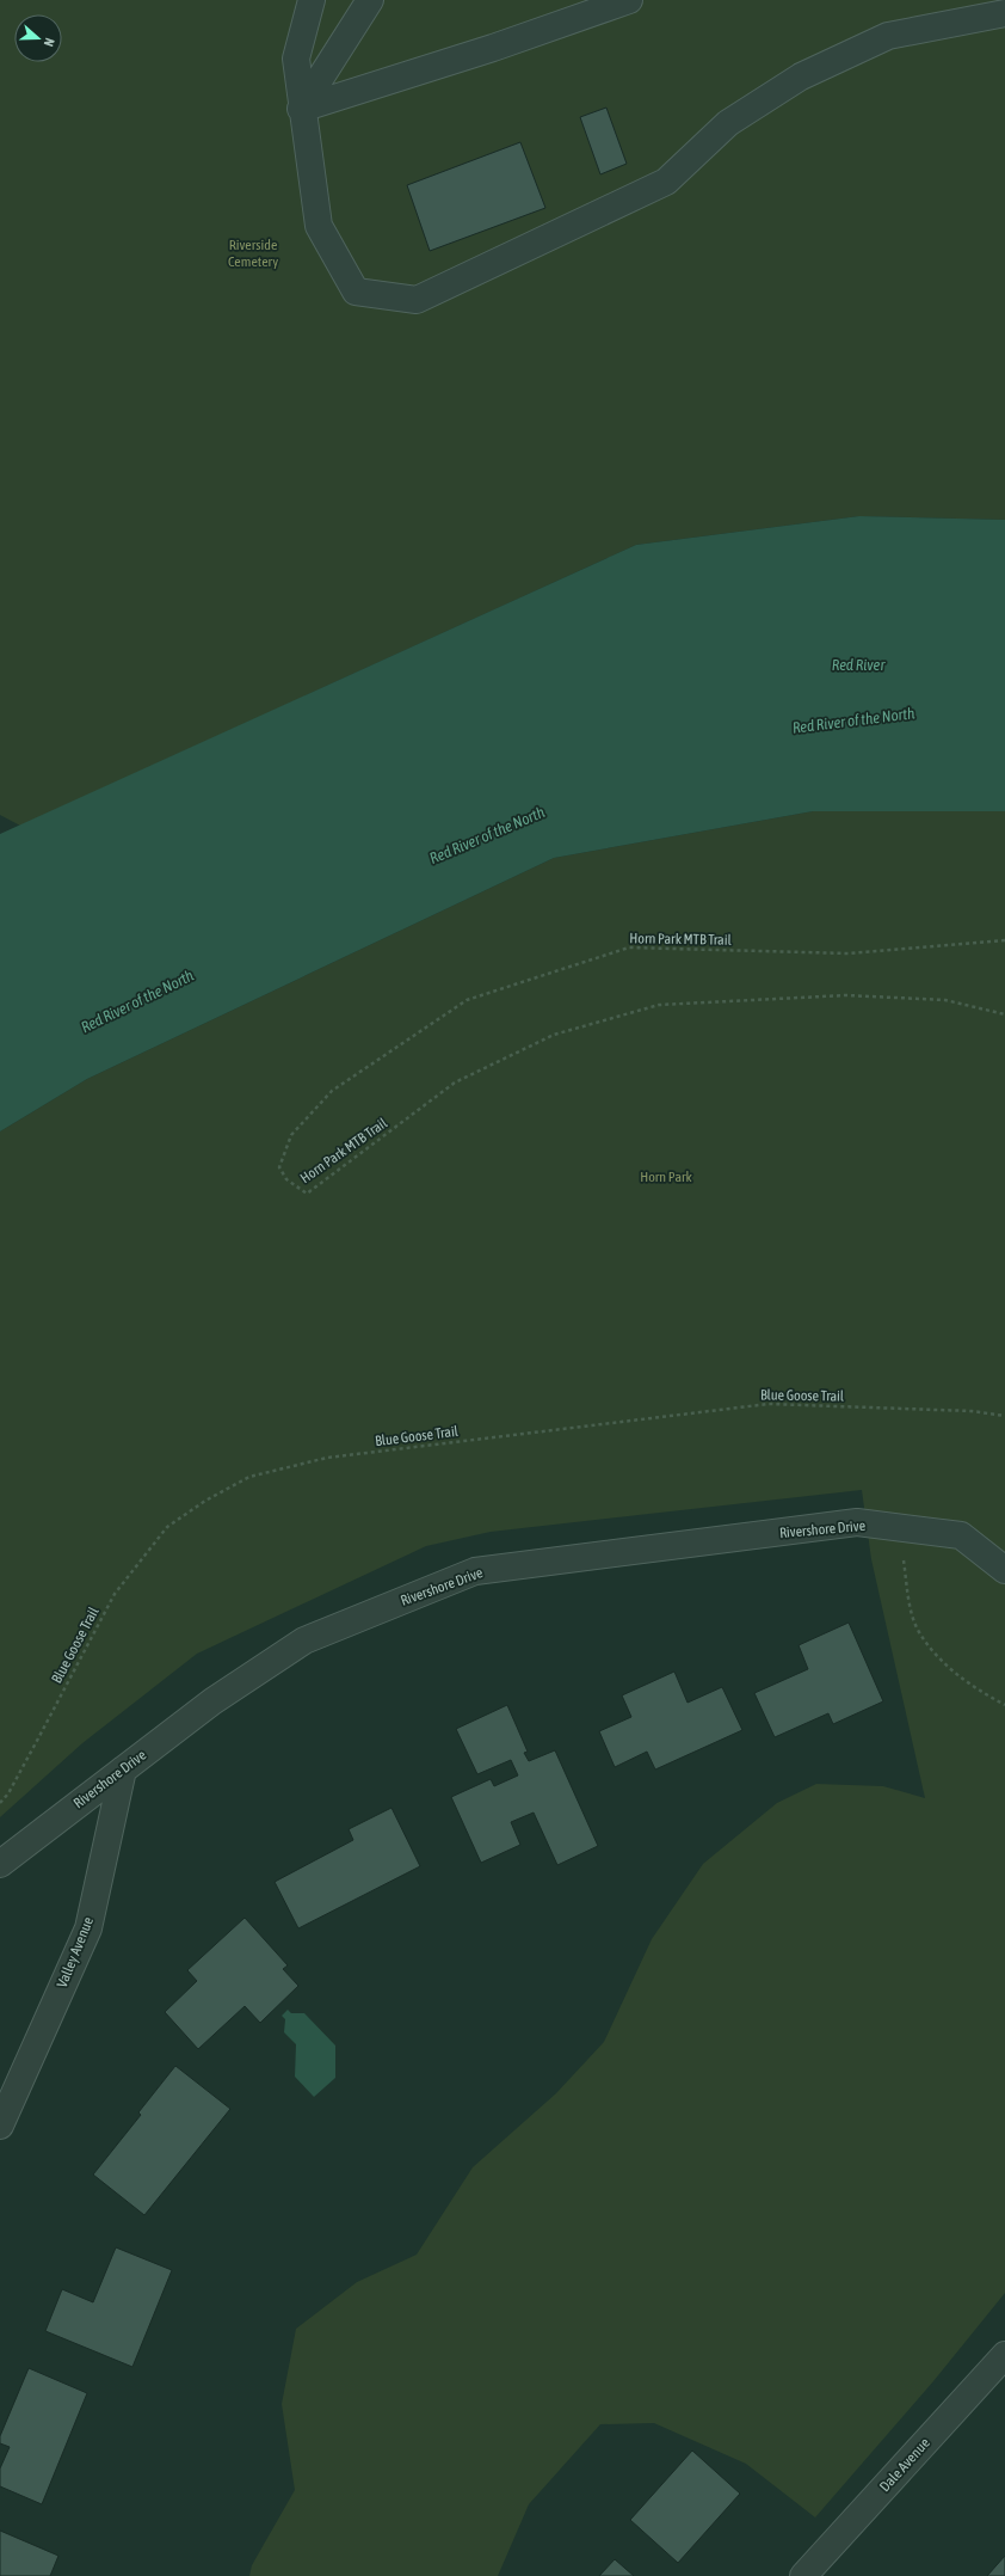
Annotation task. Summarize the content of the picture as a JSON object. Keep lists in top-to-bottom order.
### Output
{
  "streets": {
    "street": ["Rivershore Drive", "Valley Avenue", "Dale Avenue"],
    "path": ["Horn Park MTB Trail", "Blue Goose Trail"]
  },
  "crossings": [
    ["Rivershore Drive", "Valley Avenue"]
  ],
  "water": ["Red River", "Red River of the North"],
  "parks": ["Riverside Cemetery", "Horn Park"],
  "north": "right"
}
